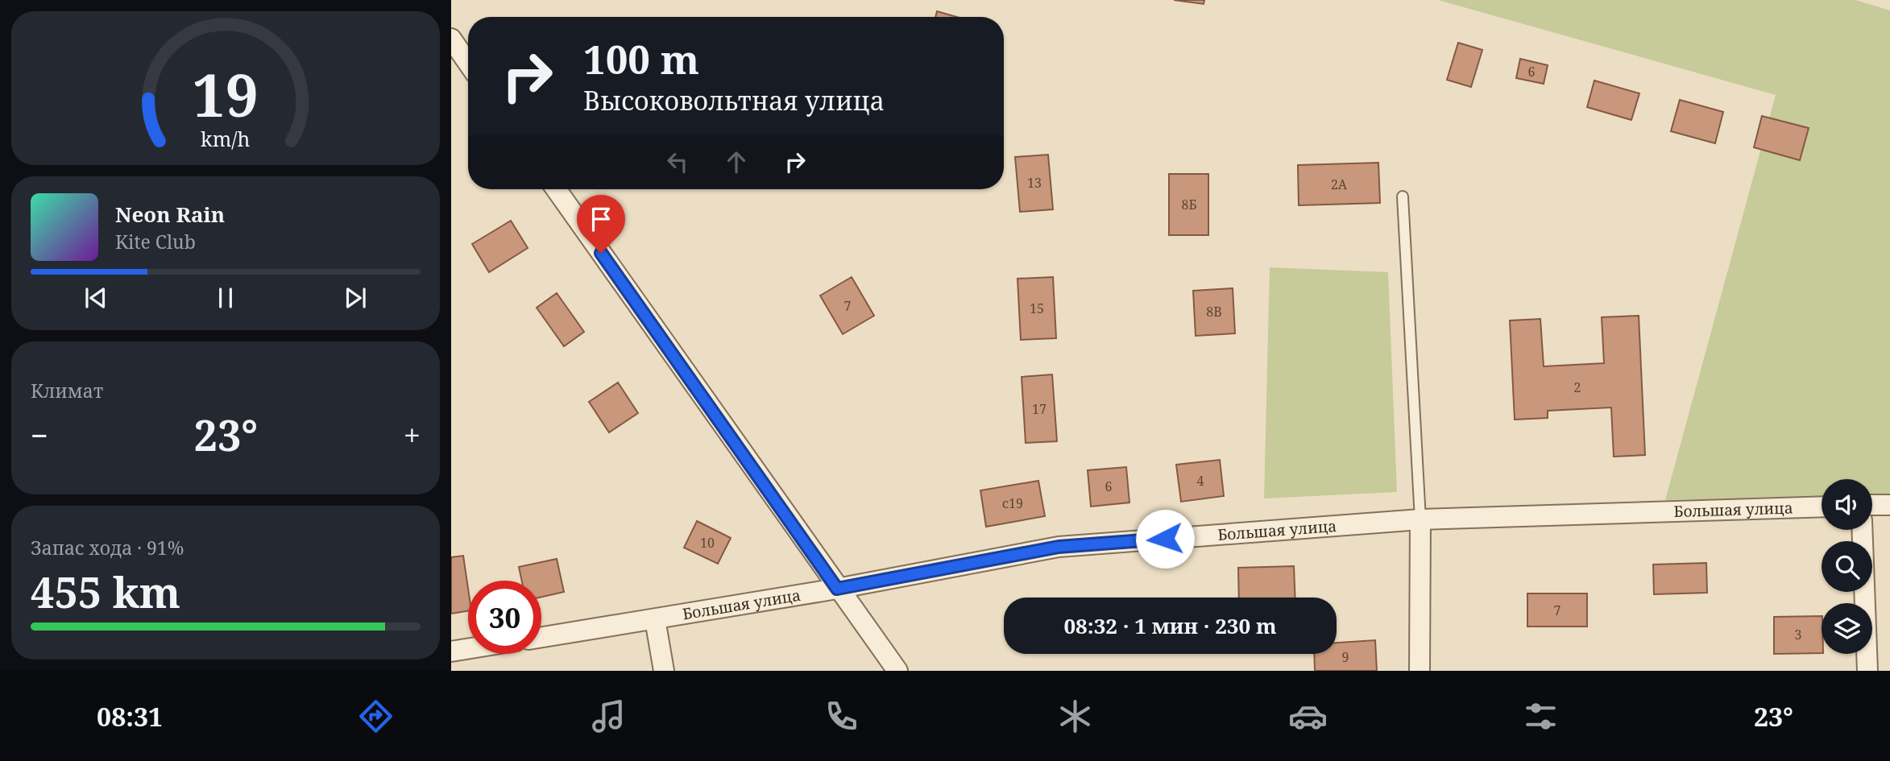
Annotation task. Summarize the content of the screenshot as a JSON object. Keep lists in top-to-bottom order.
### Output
{
  "streets": {
    "street": ["Большая улица"]
  },
  "house_numbers": [
    "6",
    "13",
    "2А",
    "8Б",
    "7",
    "15",
    "8В",
    "2",
    "17",
    "4",
    "6",
    "с19",
    "10",
    "7",
    "3",
    "9"
  ],
  "page": {
    "turn": ["100 m", "Высоковольтная улица"],
    "song": ["Neon Rain", "Kite Club"],
    "tile": [
      "Климат",
      ["Запас хода · 91%", "455 km"]
    ],
    "heat": ["−", "23°", "+"],
    "limit": "30",
    "trip": "08:32 · 1 мин · 230 m",
    "tabs": ["08:31", "23°"],
    "gauge": ["19", "km/h"]
  }
}
